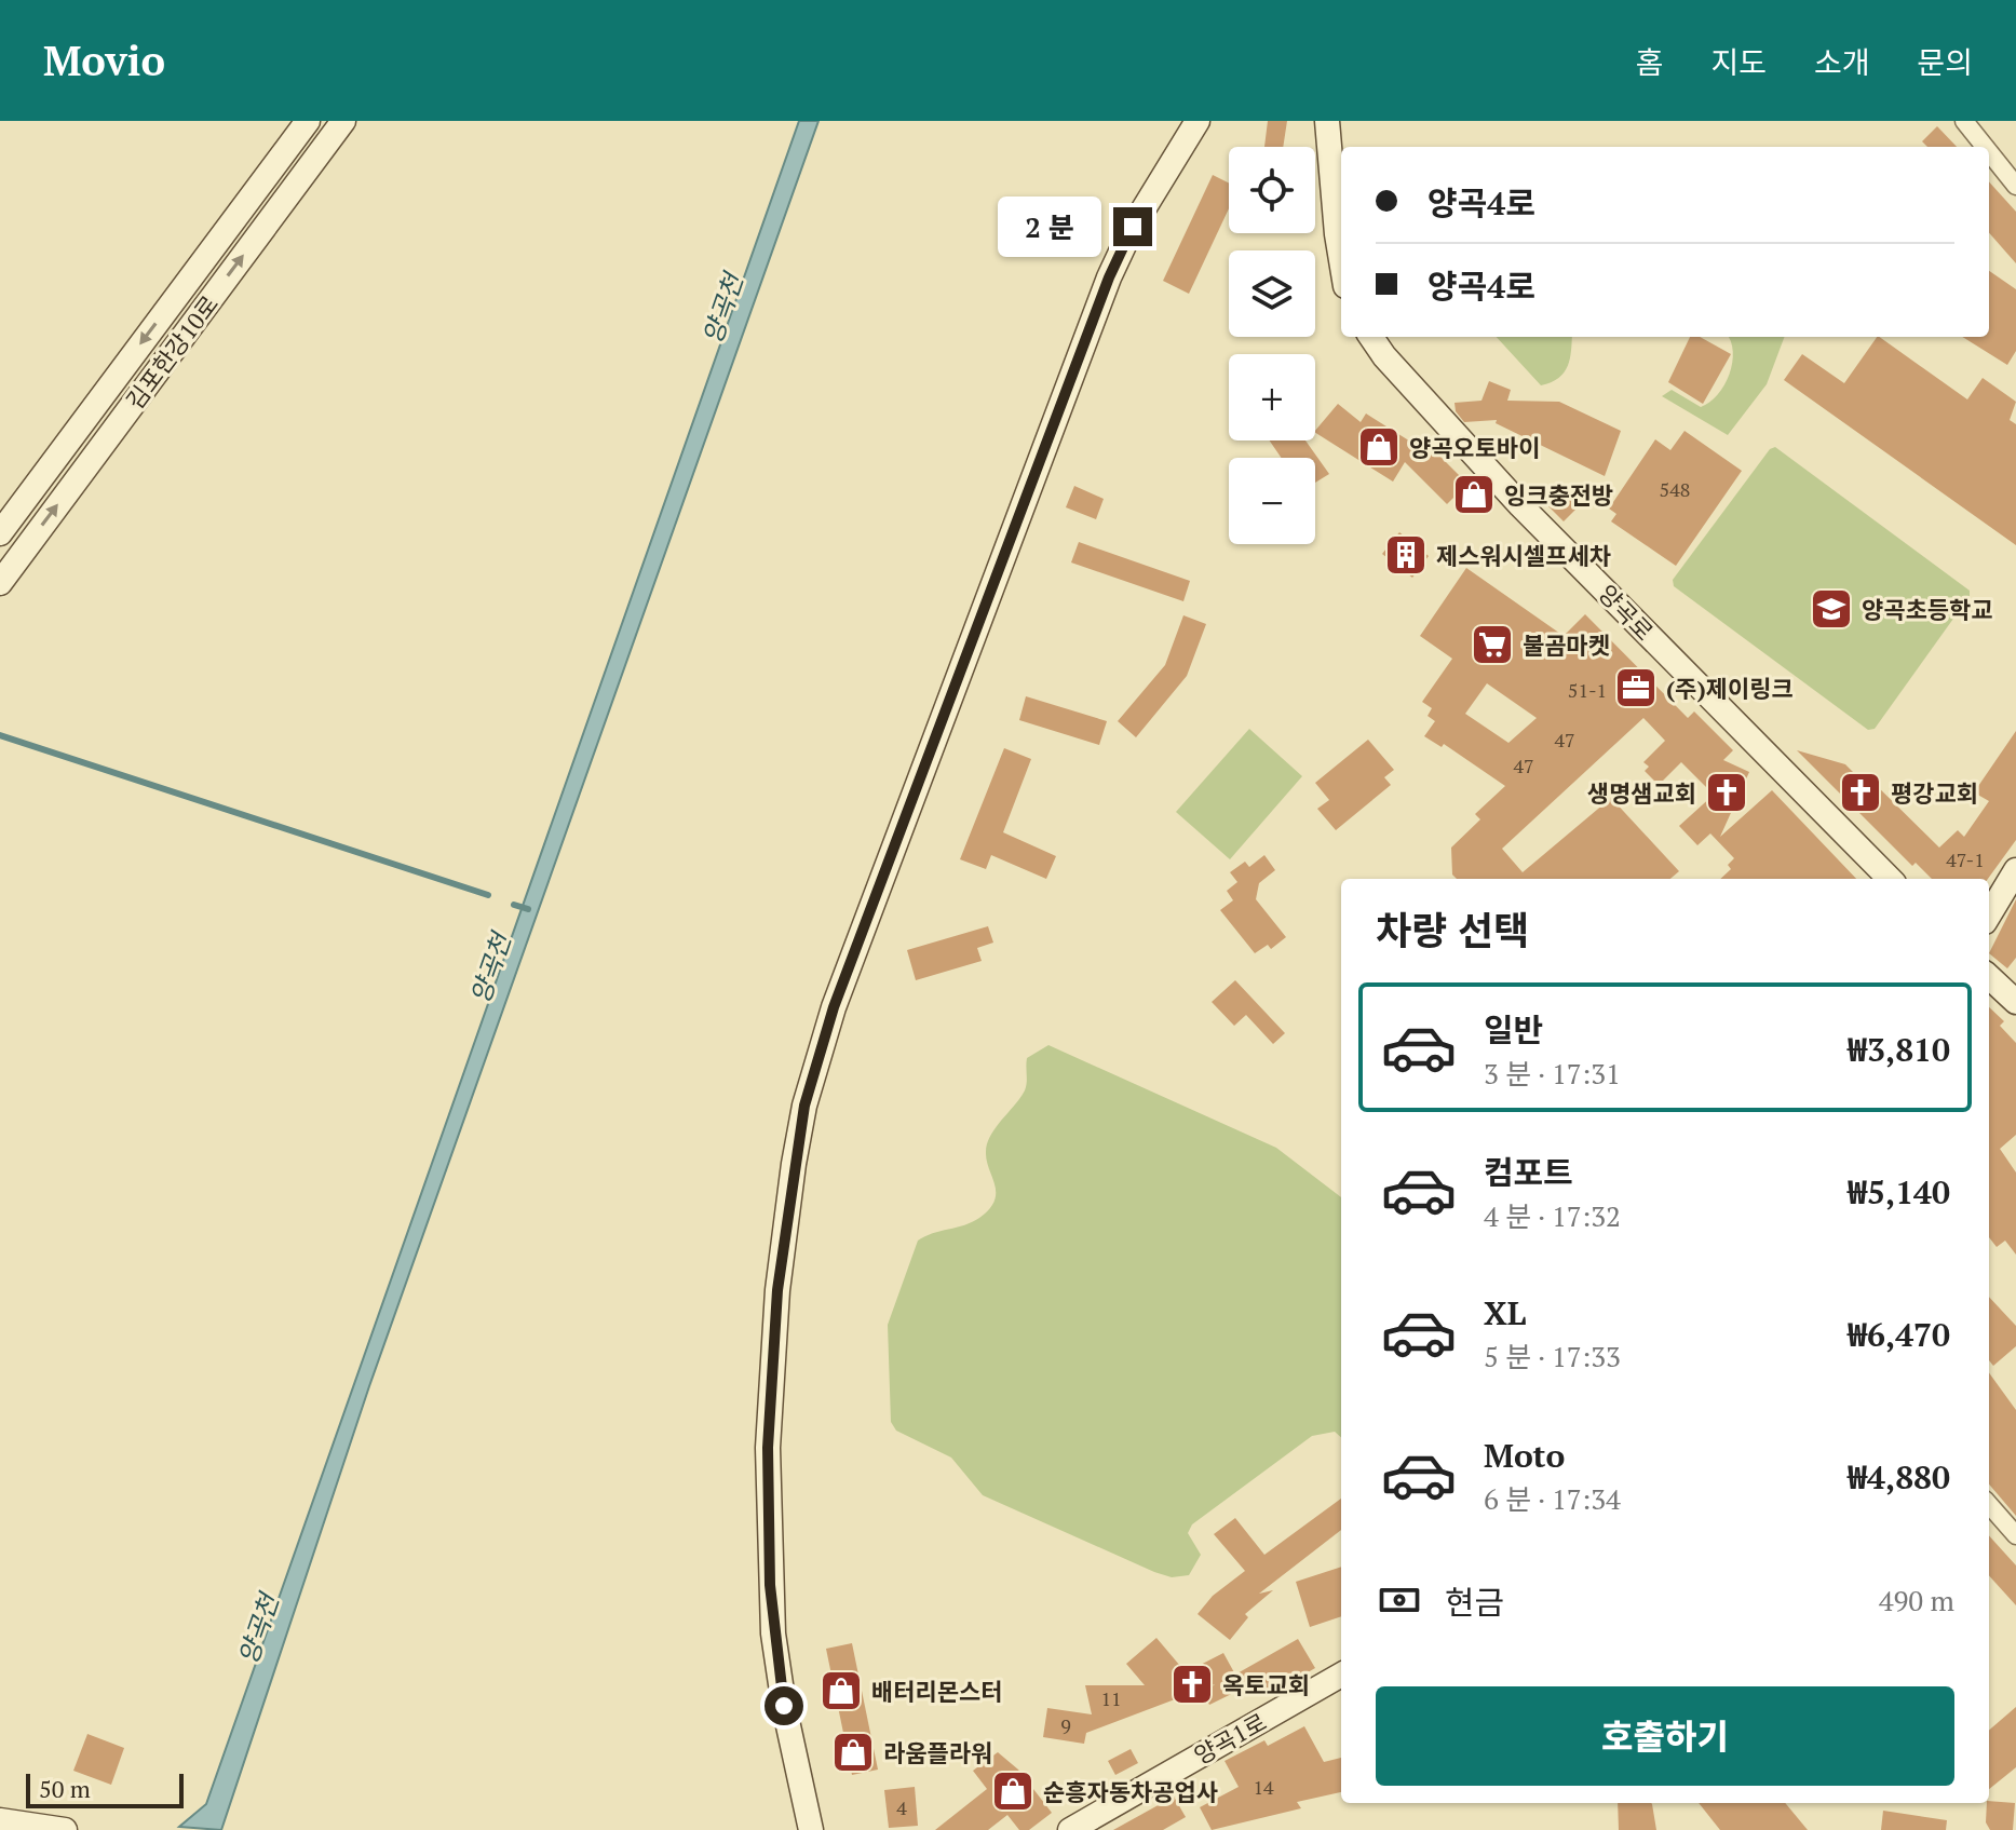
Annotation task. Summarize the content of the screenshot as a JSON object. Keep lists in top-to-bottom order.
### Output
{
  "streets": {
    "street": ["김포한강10로", "양곡로", "양곡1로"]
  },
  "water": ["양곡천"],
  "places": {
    "shop": [
      "양곡오토바이",
      "잉크충전방",
      "배터리몬스터",
      "라움플라워",
      "순흥자동차공업사"
    ],
    "building": ["제스워시셀프세차"],
    "school or university": ["양곡초등학교"],
    "supermarket": ["불곰마켓"],
    "office": ["(주)제이링크"],
    "church": ["생명샘교회", "평강교회", "옥토교회"]
  },
  "house_numbers": [
    "548",
    "51-1",
    "47",
    "47",
    "47-1",
    "11",
    "9",
    "14",
    "4"
  ],
  "scale_bar": "50 m",
  "page": {
    "header": "Movio",
    "nav": [
      "홈",
      "지도",
      "소개",
      "문의"
    ],
    "map_buttons": ["+", "−"],
    "banner": ["양곡4로", "양곡4로"],
    "bubble": "2 분",
    "heading": "차량 선택",
    "list": [
      {
        "name": "일반",
        "note": "3 분 · 17:31",
        "value": "₩3,810"
      },
      {
        "name": "컴포트",
        "note": "4 분 · 17:32",
        "value": "₩5,140"
      },
      {
        "name": "XL",
        "note": "5 분 · 17:33",
        "value": "₩6,470"
      },
      {
        "name": "Moto",
        "note": "6 분 · 17:34",
        "value": "₩4,880"
      }
    ],
    "pay": ["현금", "490 m"],
    "buttons": "호출하기",
    "scale": "50 m"
  }
}
